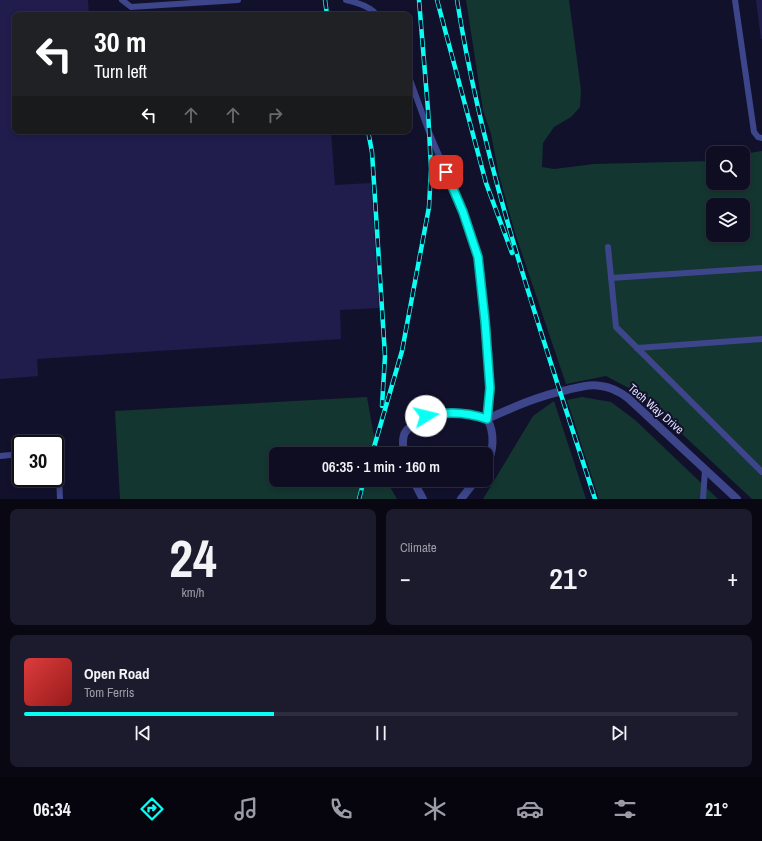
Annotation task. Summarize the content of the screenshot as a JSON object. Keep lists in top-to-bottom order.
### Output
{
  "streets": {
    "street": ["Tech Way Drive"]
  },
  "page": {
    "turn": ["30 m", "Turn left"],
    "limit": "30",
    "trip": "06:35 · 1 min · 160 m",
    "tile": [
      ["24", "km/h"],
      "Climate"
    ],
    "heat": ["−", "21°", "+"],
    "song": ["Open Road", "Tom Ferris"],
    "tabs": ["06:34", "21°"]
  }
}
